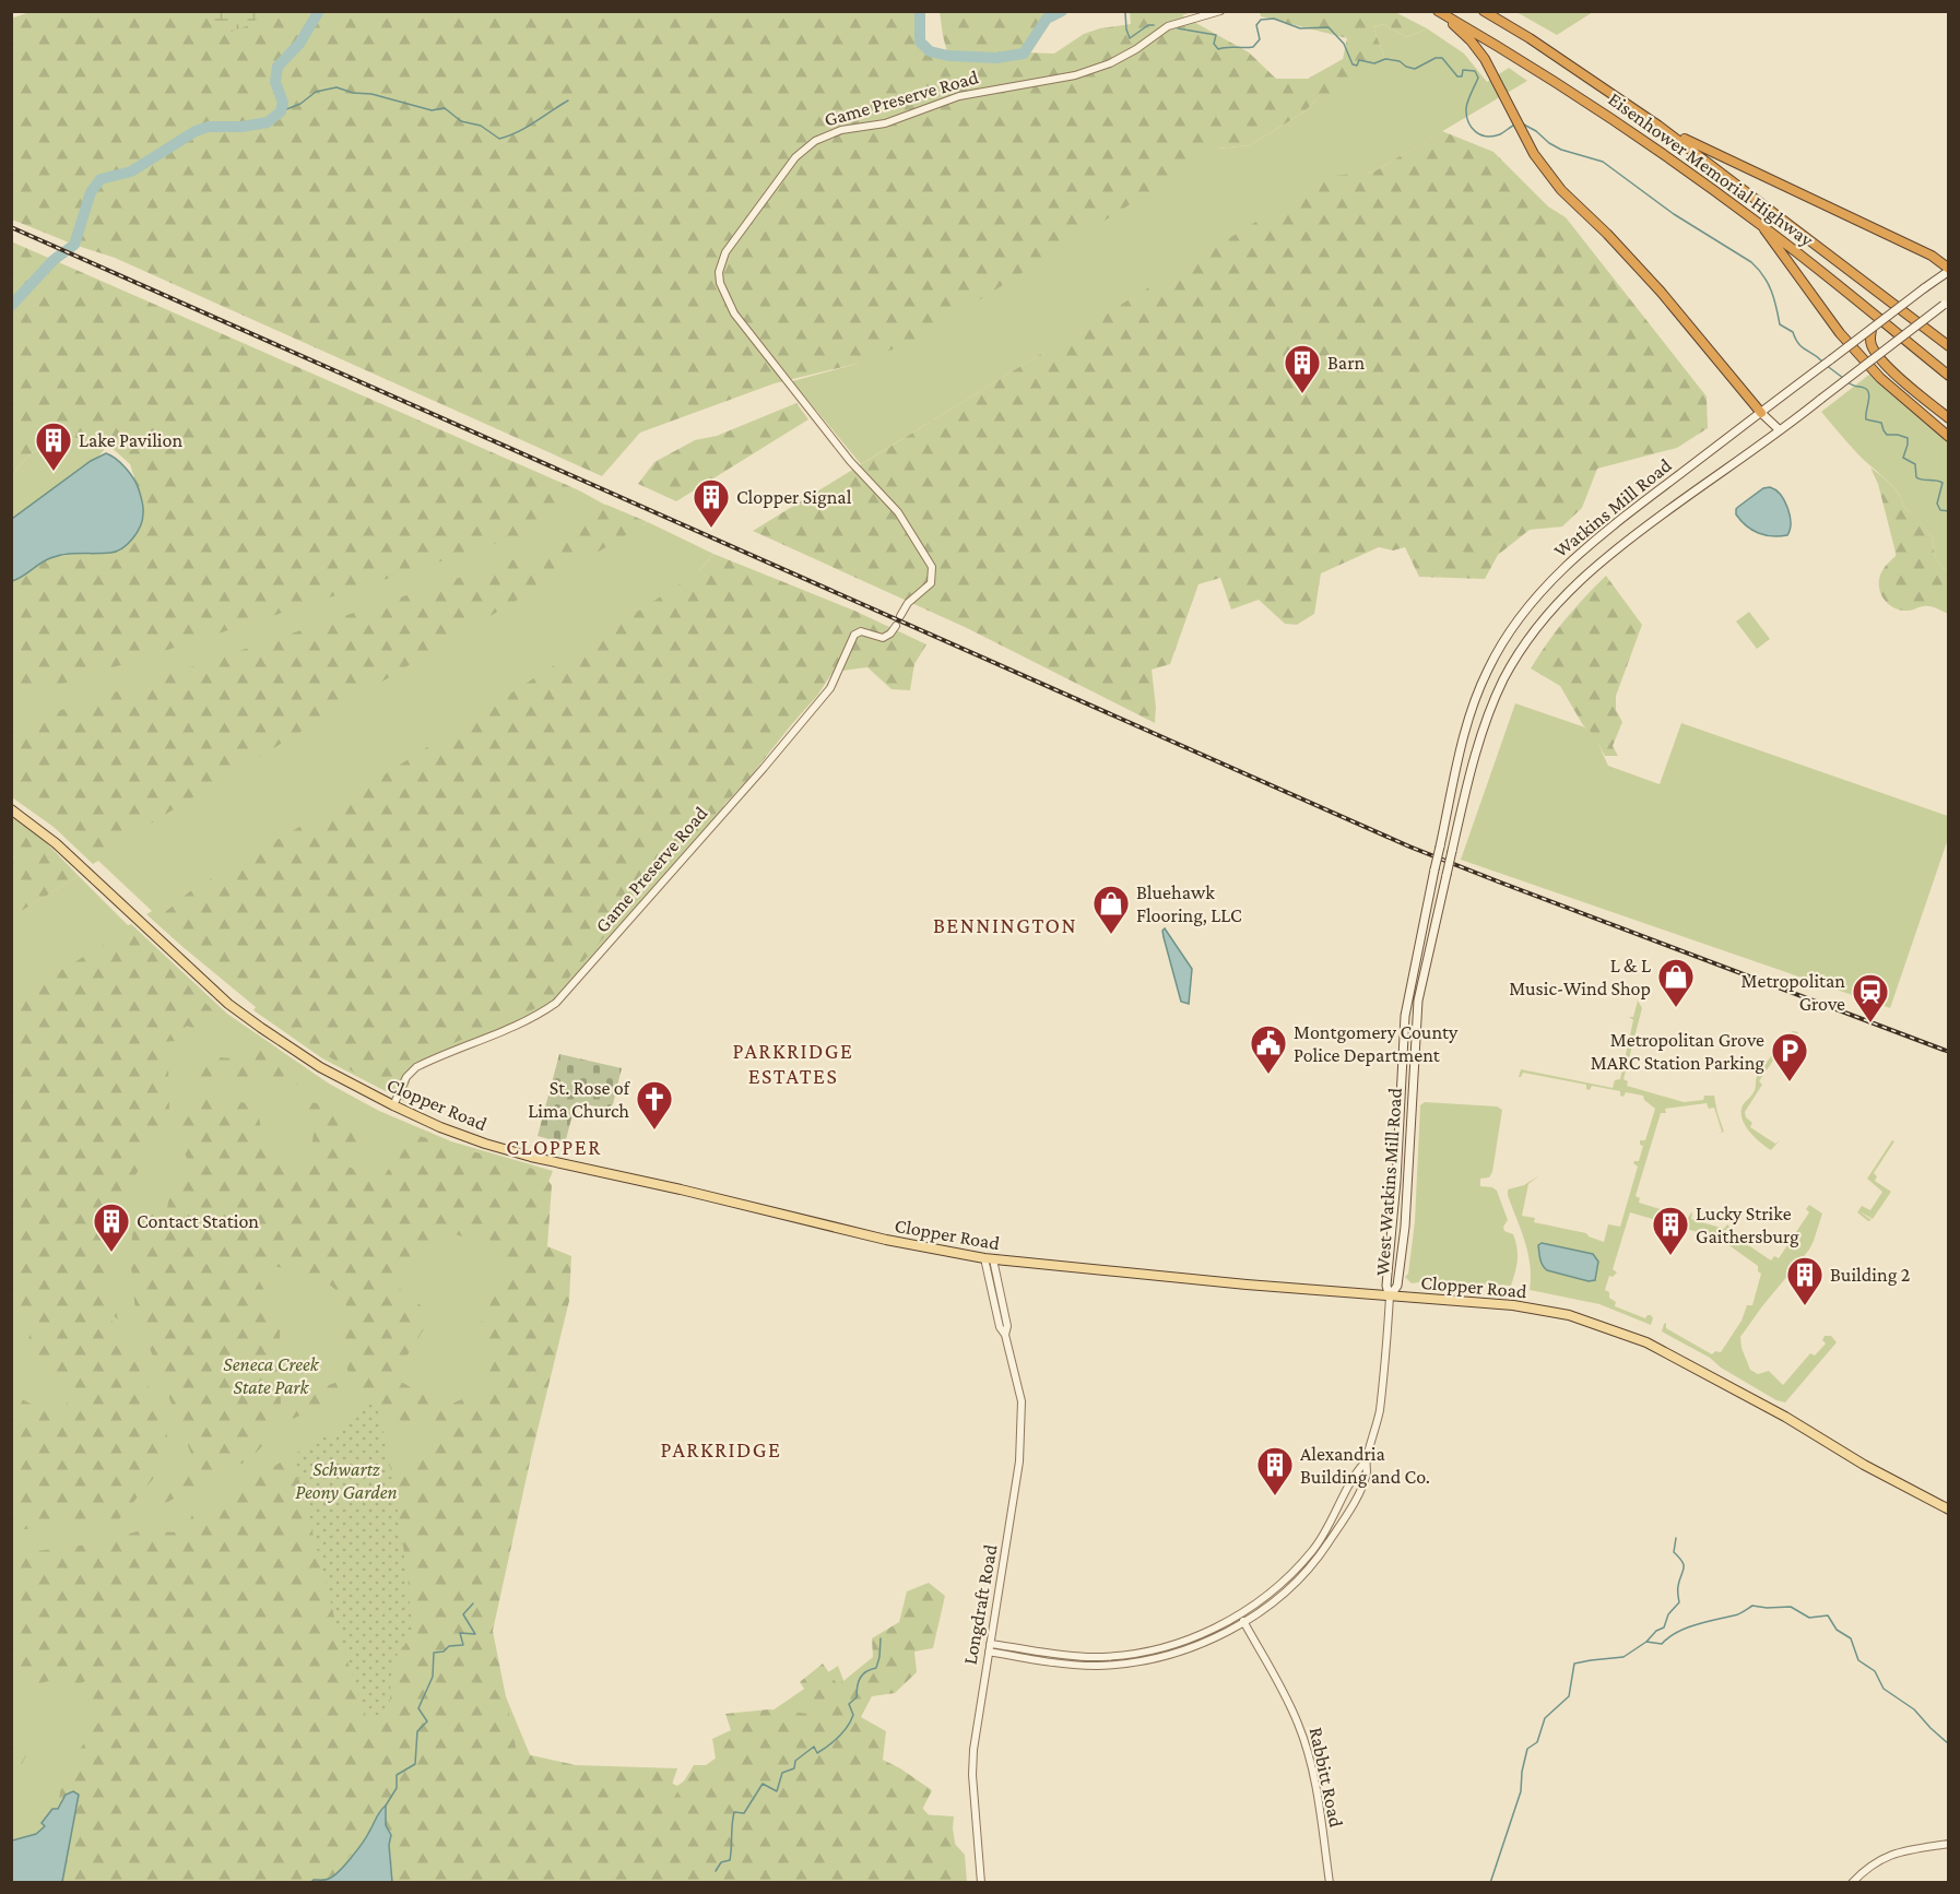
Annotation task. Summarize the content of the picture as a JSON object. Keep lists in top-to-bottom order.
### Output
{
  "streets": {
    "highway": ["Eisenhower Memorial Highway"],
    "main road": ["Watkins Mill Road", "Clopper Road", "West Watkins Mill Road"],
    "street": ["Game Preserve Road", "Longdraft Road", "Rabbitt Road"]
  },
  "crossings": [
    ["Game Preserve Road", "Clopper Road"],
    ["Watkins Mill Road", "West Watkins Mill Road"],
    ["Clopper Road", "West Watkins Mill Road"],
    ["Clopper Road", "Longdraft Road"]
  ],
  "districts": [
    "BENNINGTON",
    "PARKRIDGE ESTATES",
    "CLOPPER",
    "PARKRIDGE"
  ],
  "parks": ["Seneca Creek State Park", "Schwartz Peony Garden"],
  "places": {
    "building": [
      "Barn",
      "Lake Pavilion",
      "Clopper Signal",
      "Contact Station",
      "Lucky Strike Gaithersburg",
      "Building 2",
      "Alexandria Building and Co."
    ],
    "shop": ["Bluehawk Flooring, LLC", "L & L Music-Wind Shop"],
    "station": ["Metropolitan Grove"],
    "public building": ["Montgomery County Police Department"],
    "parking": ["Metropolitan Grove MARC Station Parking"],
    "church": ["St. Rose of Lima Church"]
  }
}
